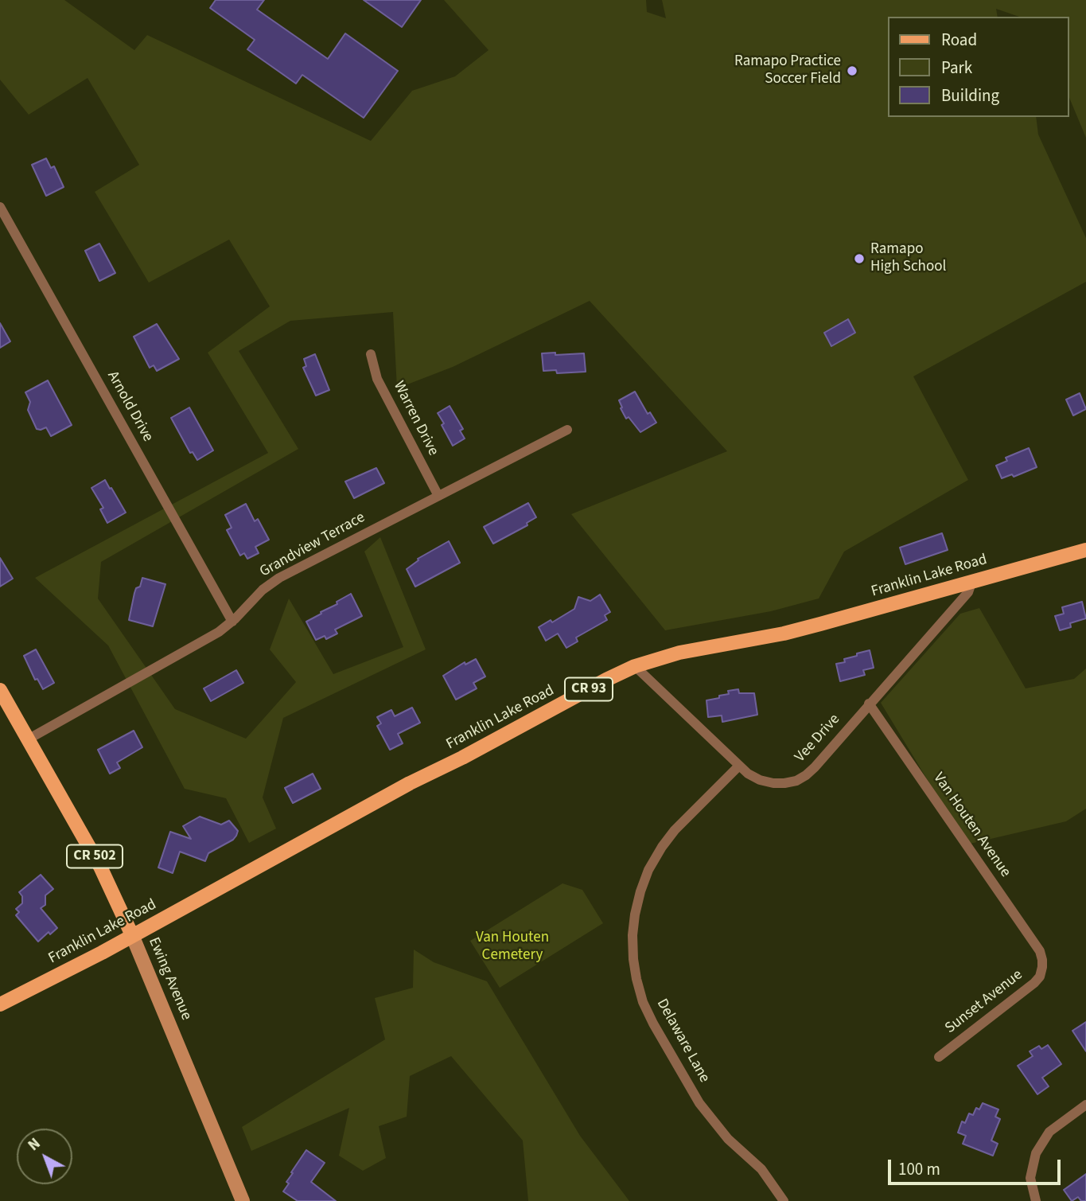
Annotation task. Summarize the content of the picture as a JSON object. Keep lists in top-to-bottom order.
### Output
{
  "streets": {
    "main road": [
      "Franklin Lake Road",
      "CR 93",
      "CR 502",
      "Ewing Avenue"
    ],
    "street": [
      "Arnold Drive",
      "Warren Drive",
      "Grandview Terrace",
      "Vee Drive",
      "Van Houten Avenue",
      "Sunset Avenue",
      "Delaware Lane"
    ]
  },
  "crossings": [
    ["Arnold Drive", "Grandview Terrace"],
    ["Warren Drive", "Grandview Terrace"],
    ["Grandview Terrace", "Ewing Avenue"],
    ["Franklin Lake Road", "Vee Drive"],
    ["Franklin Lake Road", "Ewing Avenue"],
    ["Vee Drive", "Van Houten Avenue"],
    ["Vee Drive", "Delaware Lane"],
    ["Van Houten Avenue", "Sunset Avenue"]
  ],
  "parks": ["Van Houten Cemetery"],
  "places": ["Ramapo Practice Soccer Field", "Ramapo High School"],
  "legend": ["Road", "Park", "Building"],
  "scale_bar": "100 m",
  "north": "top left"
}
